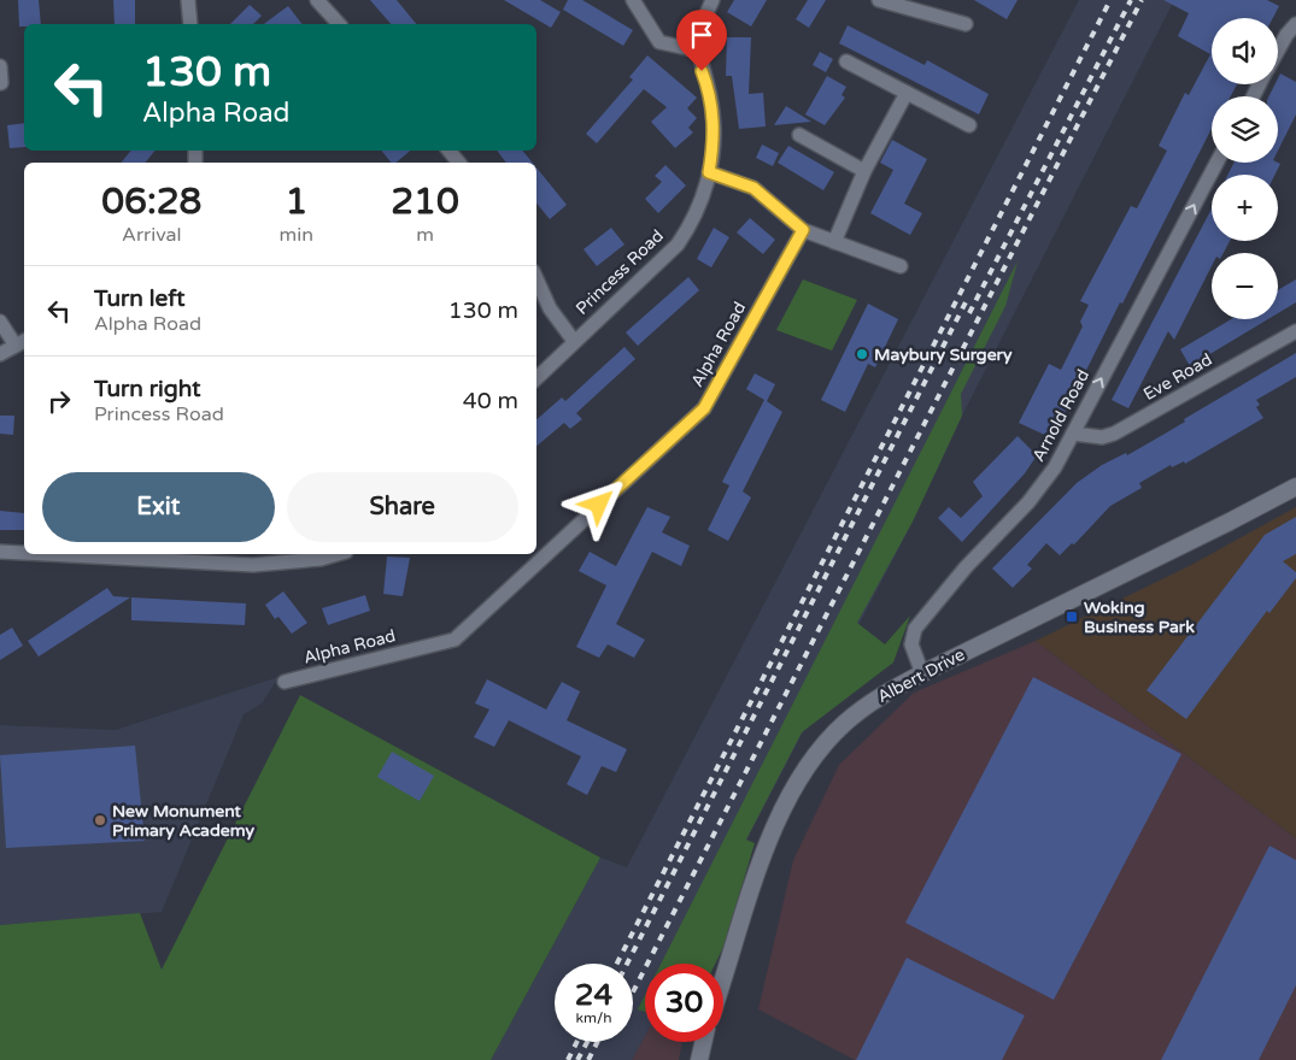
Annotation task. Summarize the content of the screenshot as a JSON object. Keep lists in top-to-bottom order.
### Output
{
  "streets": {
    "street": [
      "Princess Road",
      "Alpha Road",
      "Eve Road",
      "Arnold Road",
      "Albert Drive"
    ]
  },
  "crossings": [
    ["Eve Road", "Arnold Road"],
    ["Arnold Road", "Albert Drive"]
  ],
  "one_way": ["Arnold Road"],
  "places": {
    "other": ["Maybury Surgery", "New Monument Primary Academy"],
    "transit": ["Woking Business Park"]
  },
  "page": {
    "map_buttons": ["+", "−"],
    "turn": ["130 m", "Alpha Road"],
    "eta": [
      "06:28",
      "Arrival",
      "1",
      "min",
      "210",
      "m"
    ],
    "list": [
      {
        "name": "Turn left",
        "note": "Alpha Road",
        "value": "130 m"
      },
      {
        "name": "Turn right",
        "note": "Princess Road",
        "value": "40 m"
      }
    ],
    "buttons": ["Exit", "Share"],
    "speed": "24 km/h",
    "limit": "30"
  }
}
